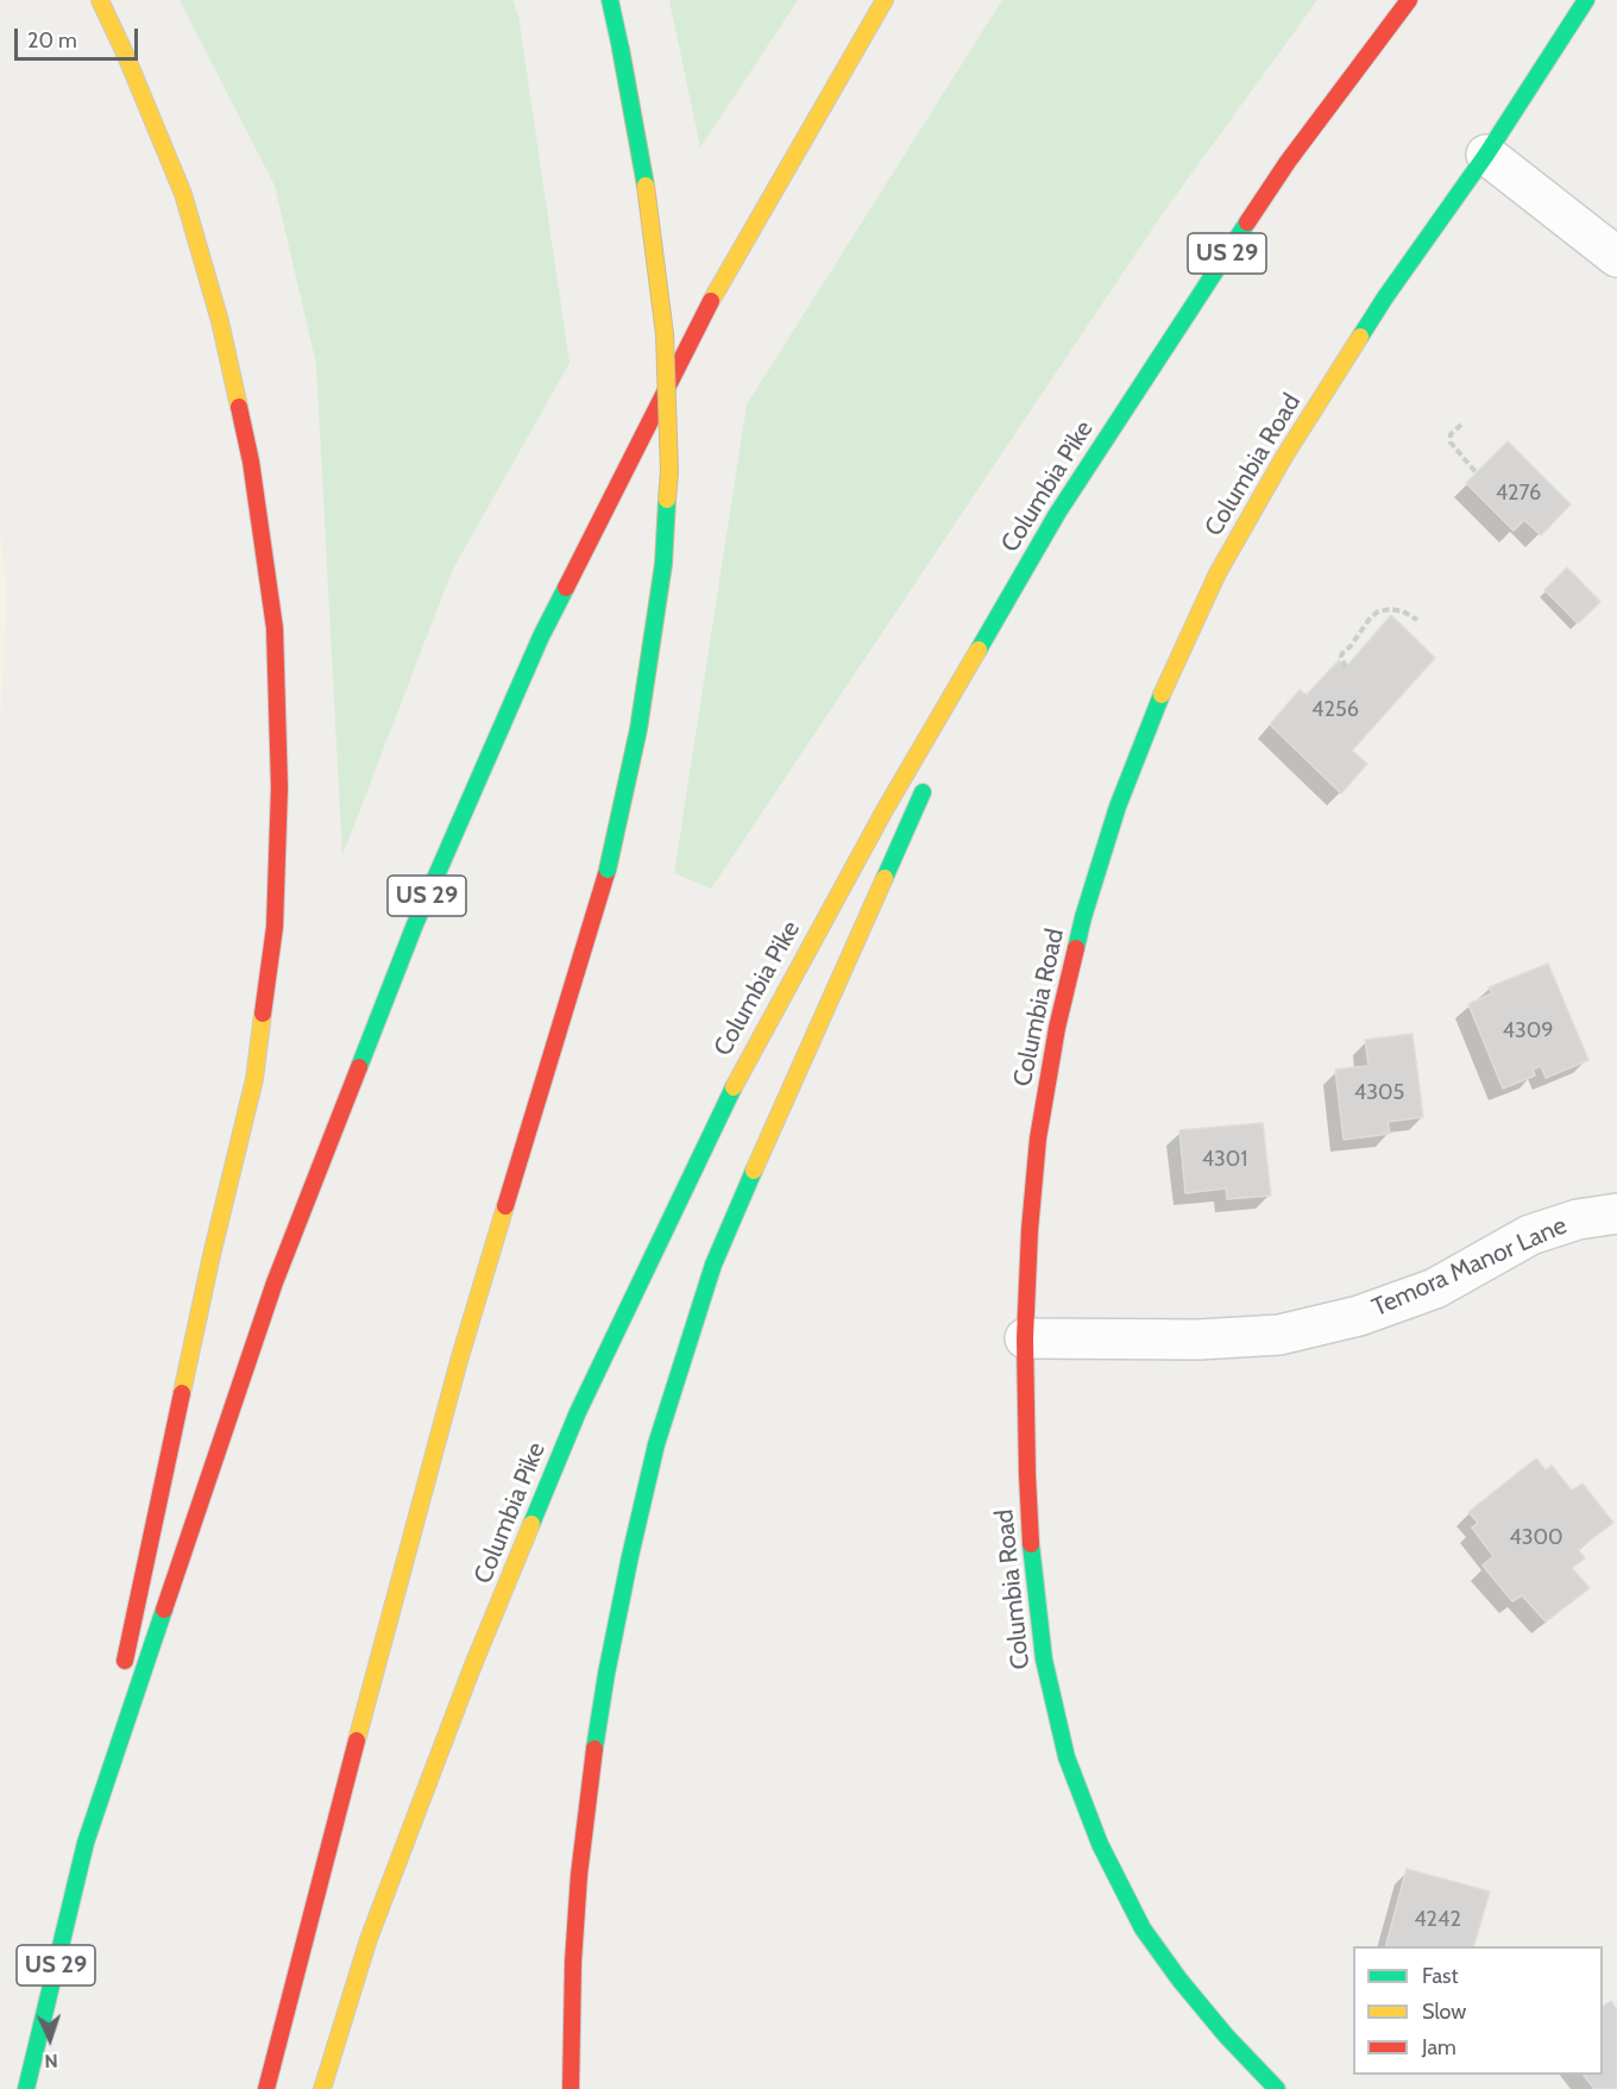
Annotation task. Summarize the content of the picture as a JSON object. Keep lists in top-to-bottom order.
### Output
{
  "streets": {
    "main road": ["US 29", "Columbia Road", "Columbia Pike"],
    "street": ["Temora Manor Lane"]
  },
  "crossings": [
    ["Columbia Road", "Temora Manor Lane"]
  ],
  "house_numbers": [
    "4276",
    "4256",
    "4309",
    "4305",
    "4301",
    "4300",
    "4242"
  ],
  "legend": ["Fast", "Slow", "Jam"],
  "scale_bar": "20 m",
  "north": "bottom"
}
